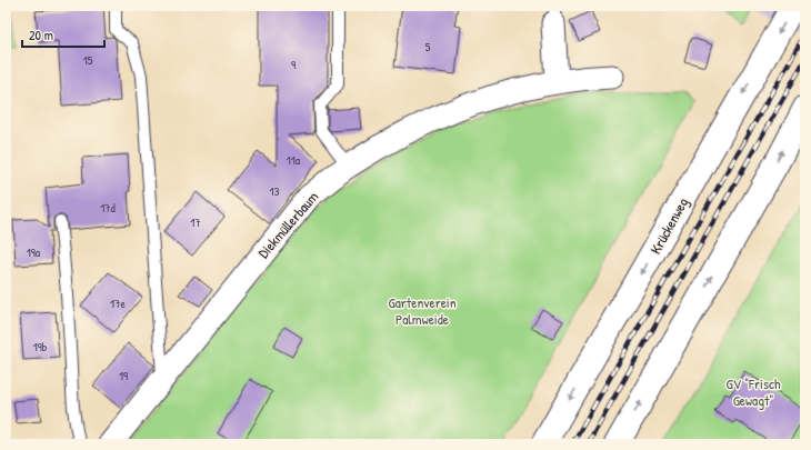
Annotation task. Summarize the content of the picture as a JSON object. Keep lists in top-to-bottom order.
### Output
{
  "streets": {
    "main road": ["Krückenweg"],
    "street": ["Diekmüllerbaum"]
  },
  "parks": ["Gartenverein Palmweide", "GV \"Frisch Gewagt\""],
  "house_numbers": [
    "5",
    "15",
    "9",
    "11a",
    "13",
    "17d",
    "17",
    "19a",
    "17e",
    "19b",
    "19"
  ],
  "scale_bar": "20 m"
}
